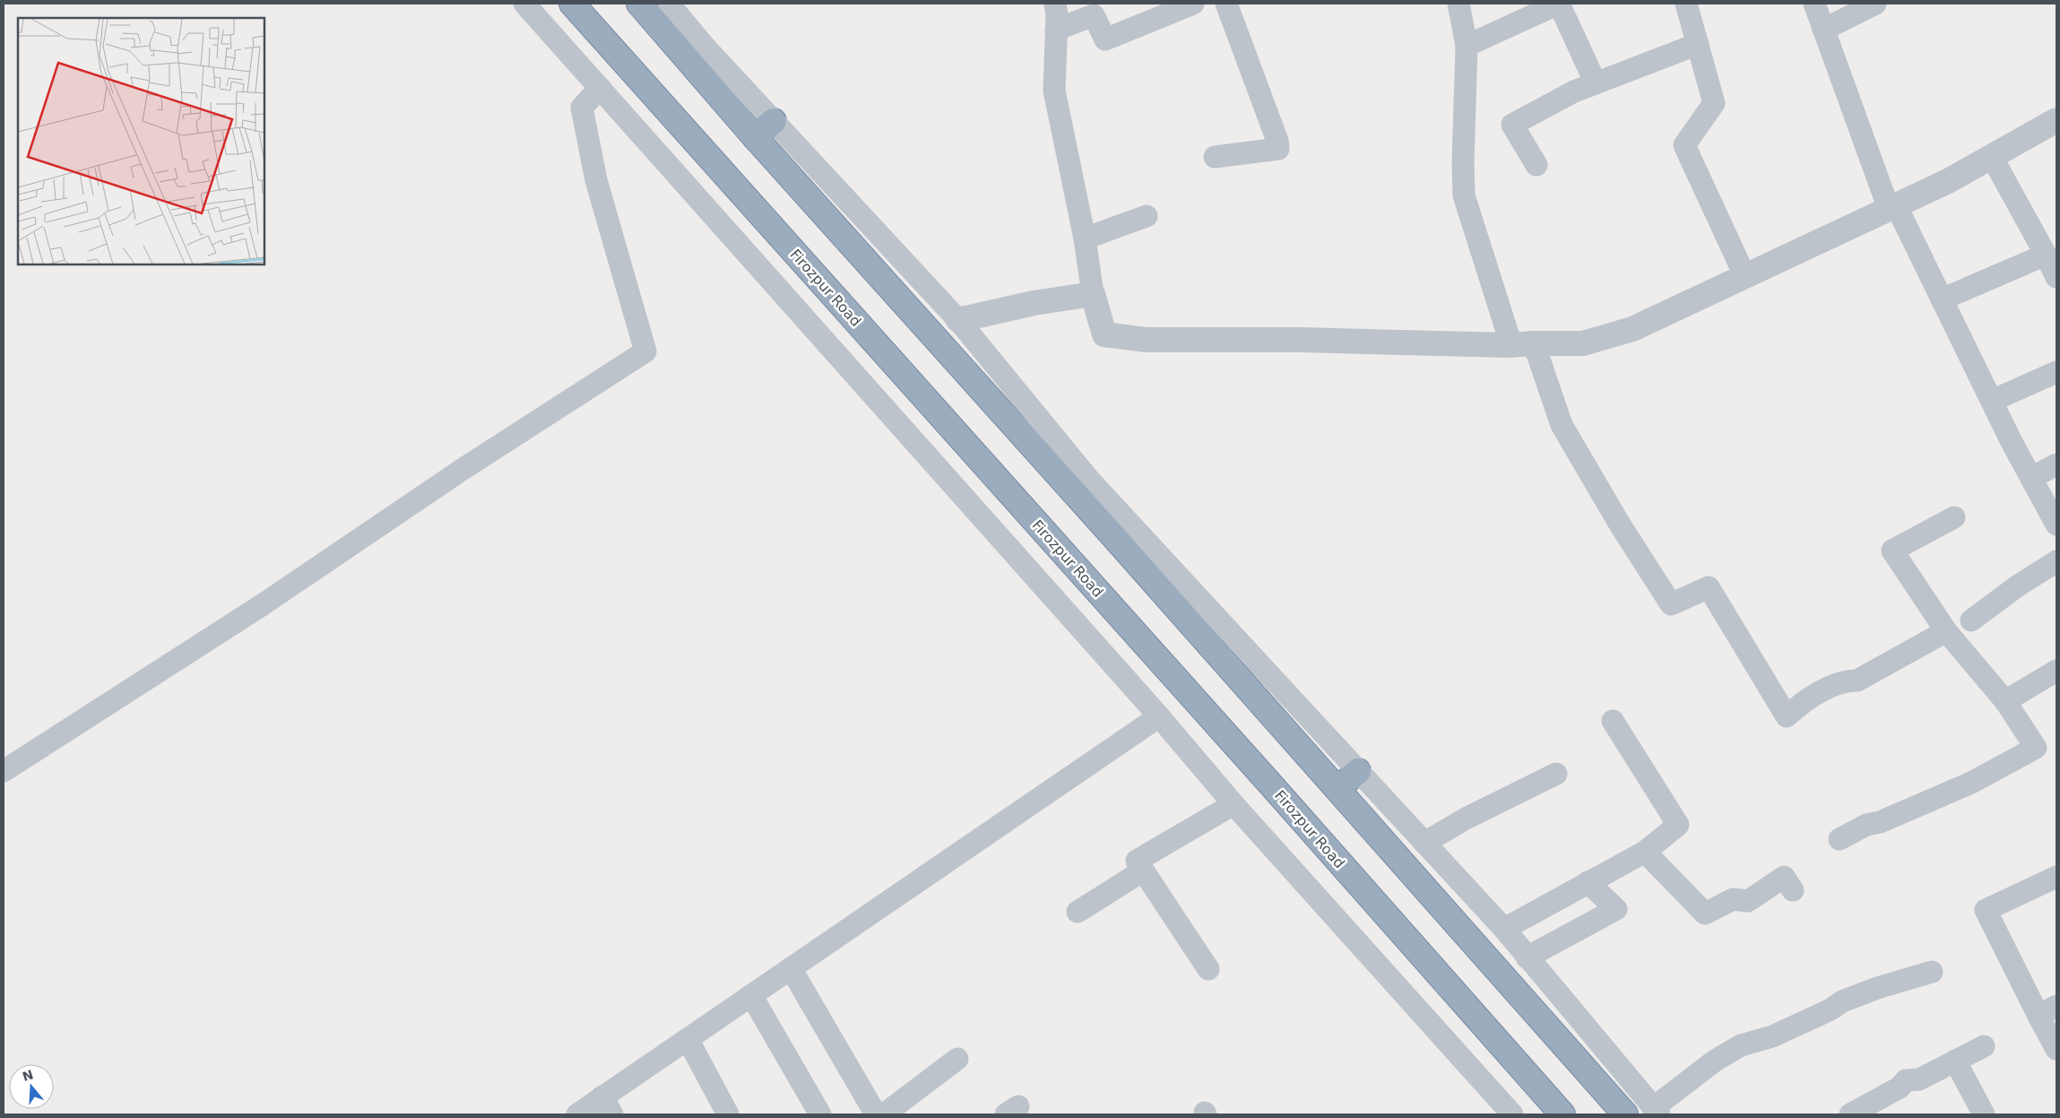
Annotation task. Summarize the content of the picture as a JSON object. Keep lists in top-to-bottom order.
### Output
{
  "streets": {
    "highway": ["Firozpur Road"]
  },
  "north": "top"
}
